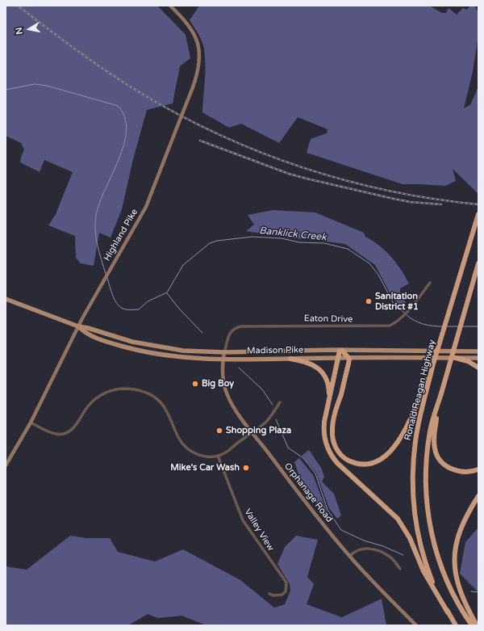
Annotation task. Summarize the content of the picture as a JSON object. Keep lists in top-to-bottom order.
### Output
{
  "streets": {
    "highway": ["Ronald Reagan Highway"],
    "main road": ["Highland Pike", "Madison Pike", "Orphanage Road"],
    "street": ["Eaton Drive", "Valley View"]
  },
  "crossings": [
    ["Highland Pike", "Madison Pike"],
    ["Eaton Drive", "Madison Pike"],
    ["Eaton Drive", "Orphanage Road"],
    ["Madison Pike", "Orphanage Road"]
  ],
  "water": ["Banklick Creek"],
  "places": [
    "Sanitation District #1",
    "Big Boy",
    "Shopping Plaza",
    "Mike's Car Wash"
  ],
  "north": "left"
}
